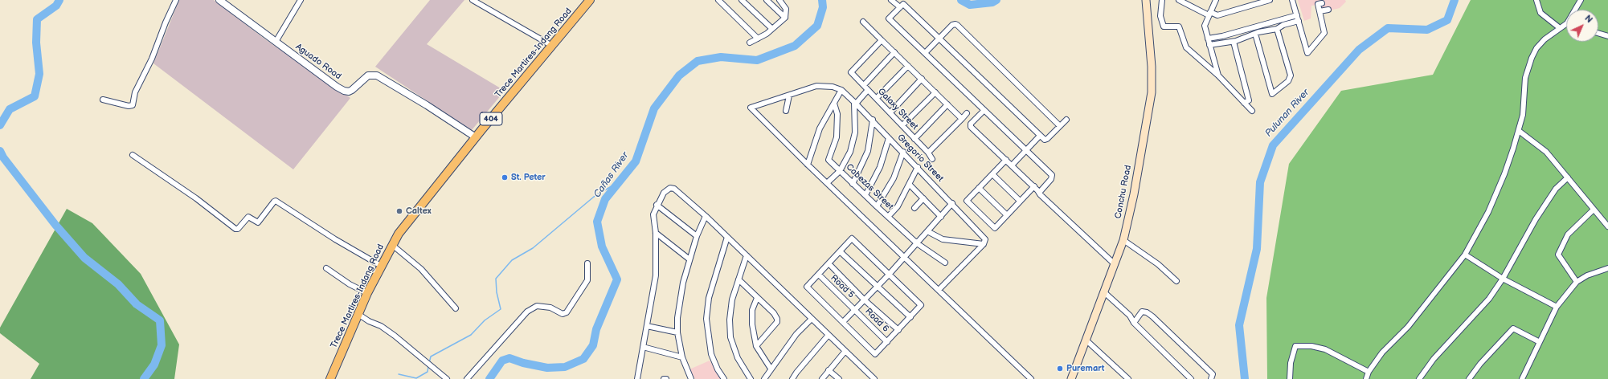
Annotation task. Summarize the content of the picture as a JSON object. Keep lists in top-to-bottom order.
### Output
{
  "streets": {
    "main road": ["Trece Martires-Indang Road", "404", "Conchu Road"],
    "street": [
      "Aguado Road",
      "Galaxy Street",
      "Gregorio Street",
      "Cabezas Street",
      "Road 5",
      "Road 6"
    ]
  },
  "crossings": [
    ["Trece Martires-Indang Road", "Aguado Road"],
    ["Road 5", "Road 6"]
  ],
  "water": ["Pulunan River", "Cañas River"],
  "places": ["St. Peter", "Caltex", "Puremart"],
  "north": "top right"
}
